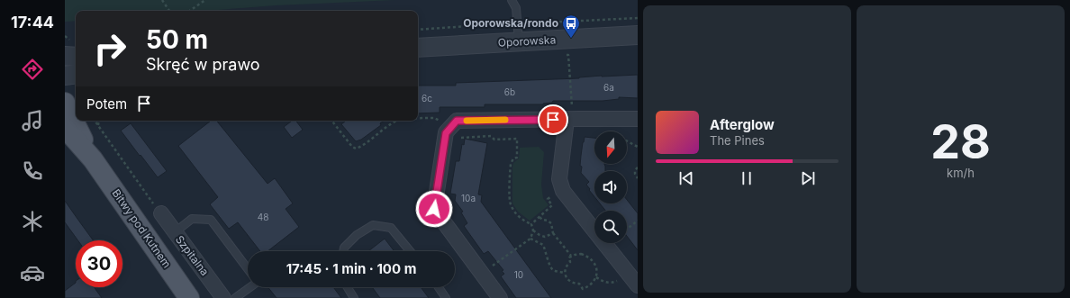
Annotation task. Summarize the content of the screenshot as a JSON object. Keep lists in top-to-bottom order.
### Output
{
  "streets": {
    "main road": ["Bitwy pod Kutnem"],
    "street": ["Oporowska", "Szpitalna"]
  },
  "places": {
    "bus stop": ["Oporowska/rondo"]
  },
  "house_numbers": [
    "6a",
    "6b",
    "6c",
    "10a",
    "48",
    "10"
  ],
  "north": "bottom",
  "page": {
    "tabs": "17:44",
    "tile": ["28", "km/h"],
    "turn": ["50 m", "Skręć w prawo"],
    "then": "Potem",
    "song": ["Afterglow", "The Pines"],
    "limit": "30",
    "trip": "17:45 · 1 min · 100 m"
  }
}
